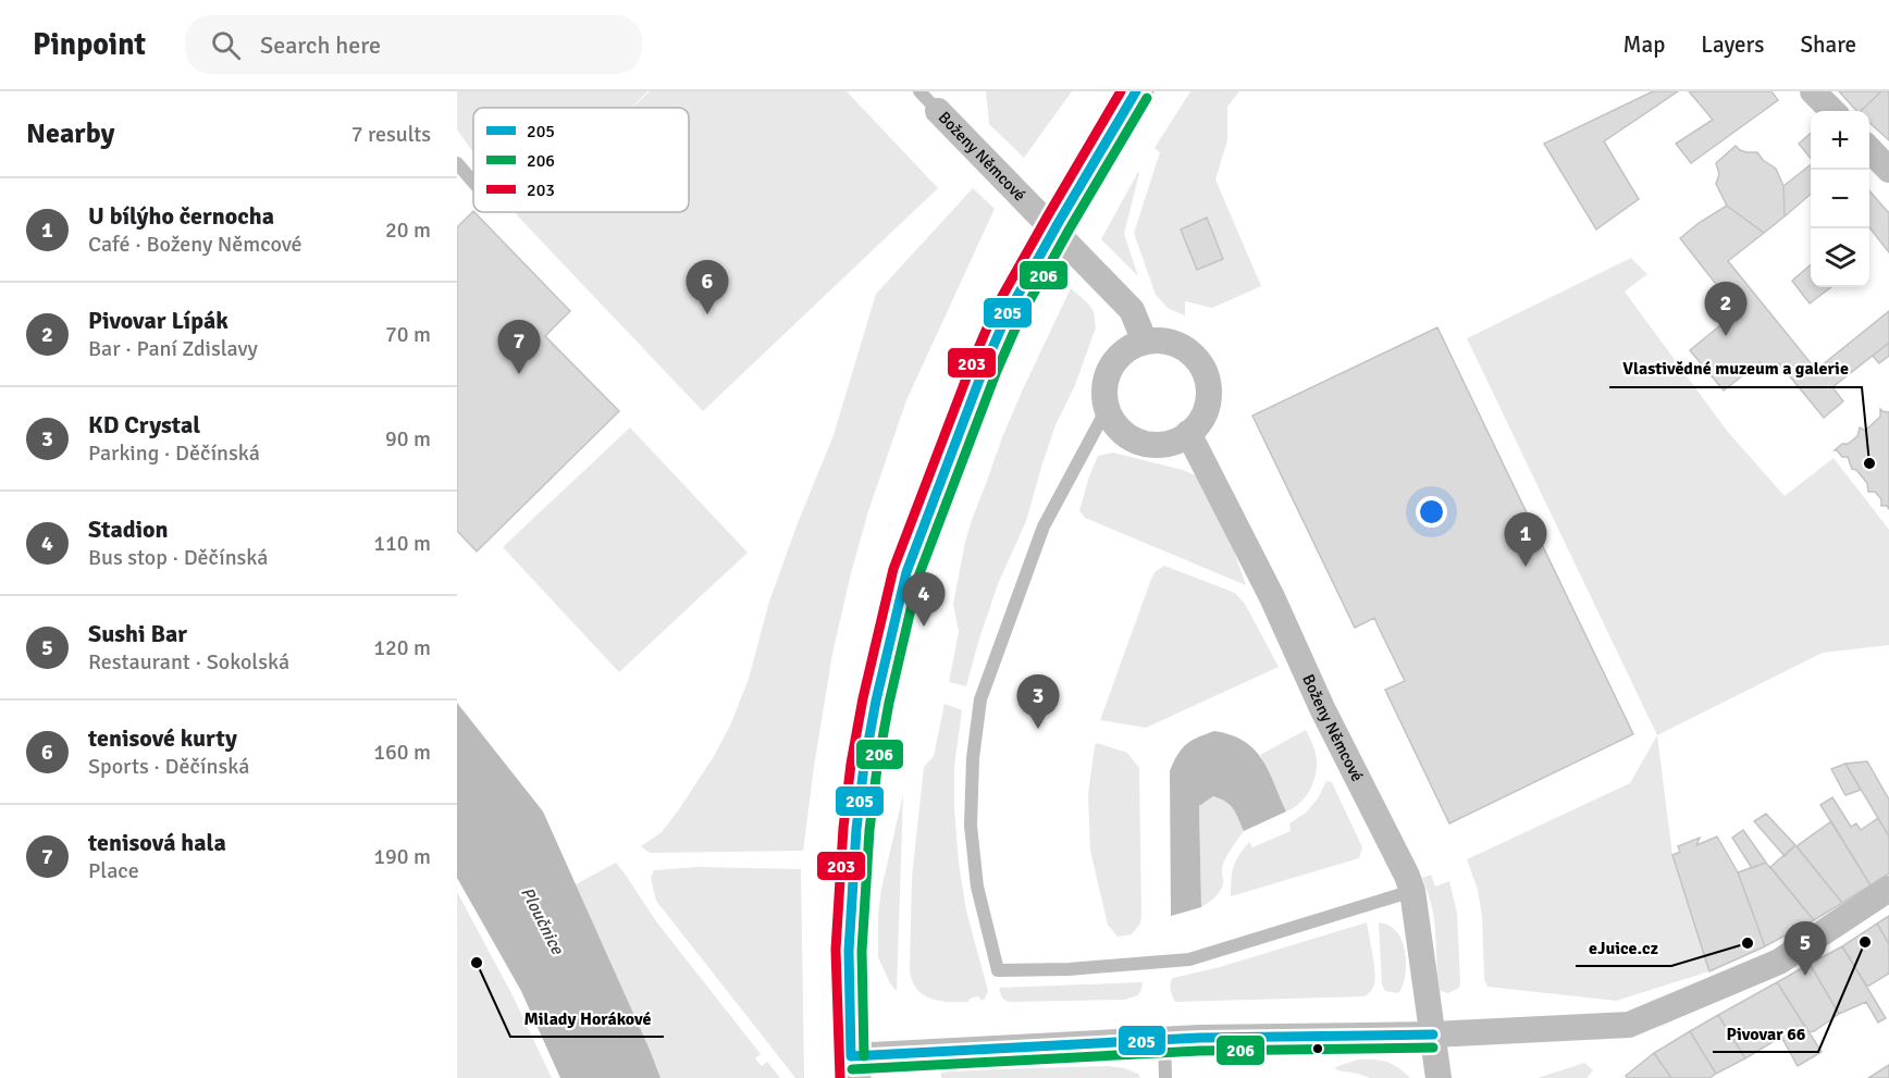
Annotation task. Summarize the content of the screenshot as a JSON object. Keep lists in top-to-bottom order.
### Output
{
  "streets": {
    "street": ["Boženy Němcové"]
  },
  "water": ["Ploučnice"],
  "places": [
    "Vlastivědné muzeum a galerie",
    "Pivovar 66",
    "eJuice.cz",
    "Milady Horákové"
  ],
  "lines": ["transit line 205", "transit line 203", "transit line 206"],
  "legend": ["205", "206", "203"],
  "page": {
    "header": "Pinpoint",
    "search": "Search here",
    "nav": ["Map", "Layers", "Share"],
    "heading": ["Nearby", "7 results"],
    "map_buttons": ["+", "−"],
    "list": [
      {
        "mark": "1",
        "name": "U bílýho černocha",
        "note": "Café · Boženy Němcové",
        "value": "20 m"
      },
      {
        "mark": "2",
        "name": "Pivovar Lípák",
        "note": "Bar · Paní Zdislavy",
        "value": "70 m"
      },
      {
        "mark": "3",
        "name": "KD Crystal",
        "note": "Parking · Děčínská",
        "value": "90 m"
      },
      {
        "mark": "4",
        "name": "Stadion",
        "note": "Bus stop · Děčínská",
        "value": "110 m"
      },
      {
        "mark": "5",
        "name": "Sushi Bar",
        "note": "Restaurant · Sokolská",
        "value": "120 m"
      },
      {
        "mark": "6",
        "name": "tenisové kurty",
        "note": "Sports · Děčínská",
        "value": "160 m"
      },
      {
        "mark": "7",
        "name": "tenisová hala",
        "note": "Place",
        "value": "190 m"
      }
    ],
    "pins": [
      "6",
      "2",
      "7",
      "1",
      "4",
      "3",
      "5"
    ]
  }
}
